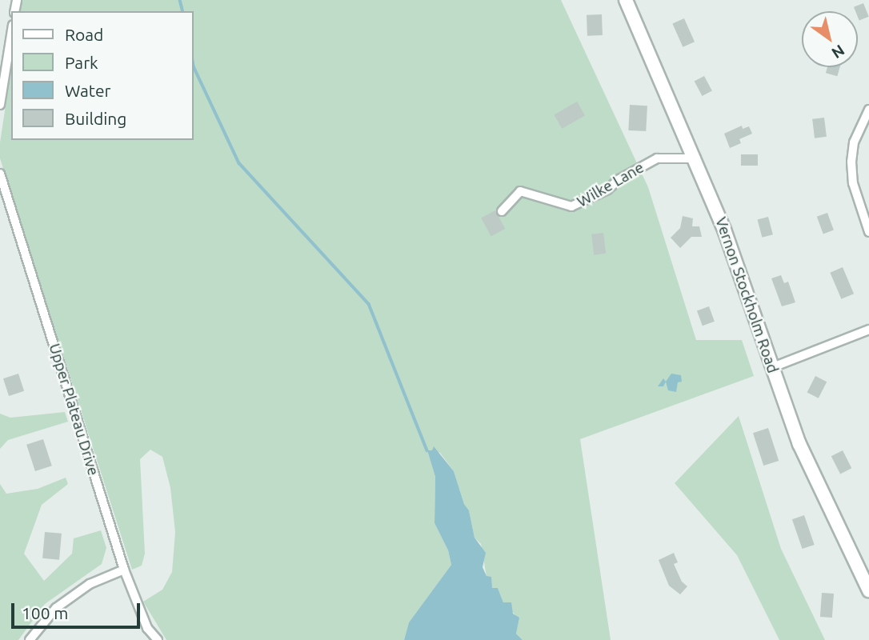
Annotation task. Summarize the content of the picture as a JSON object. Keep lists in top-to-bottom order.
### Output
{
  "streets": {
    "main road": ["Vernon Stockholm Road"],
    "street": ["Wilke Lane", "Upper Plateau Drive"]
  },
  "crossings": [
    ["Wilke Lane", "Vernon Stockholm Road"]
  ],
  "legend": [
    "Road",
    "Park",
    "Water",
    "Building"
  ],
  "scale_bar": "100 m",
  "north": "bottom right"
}
